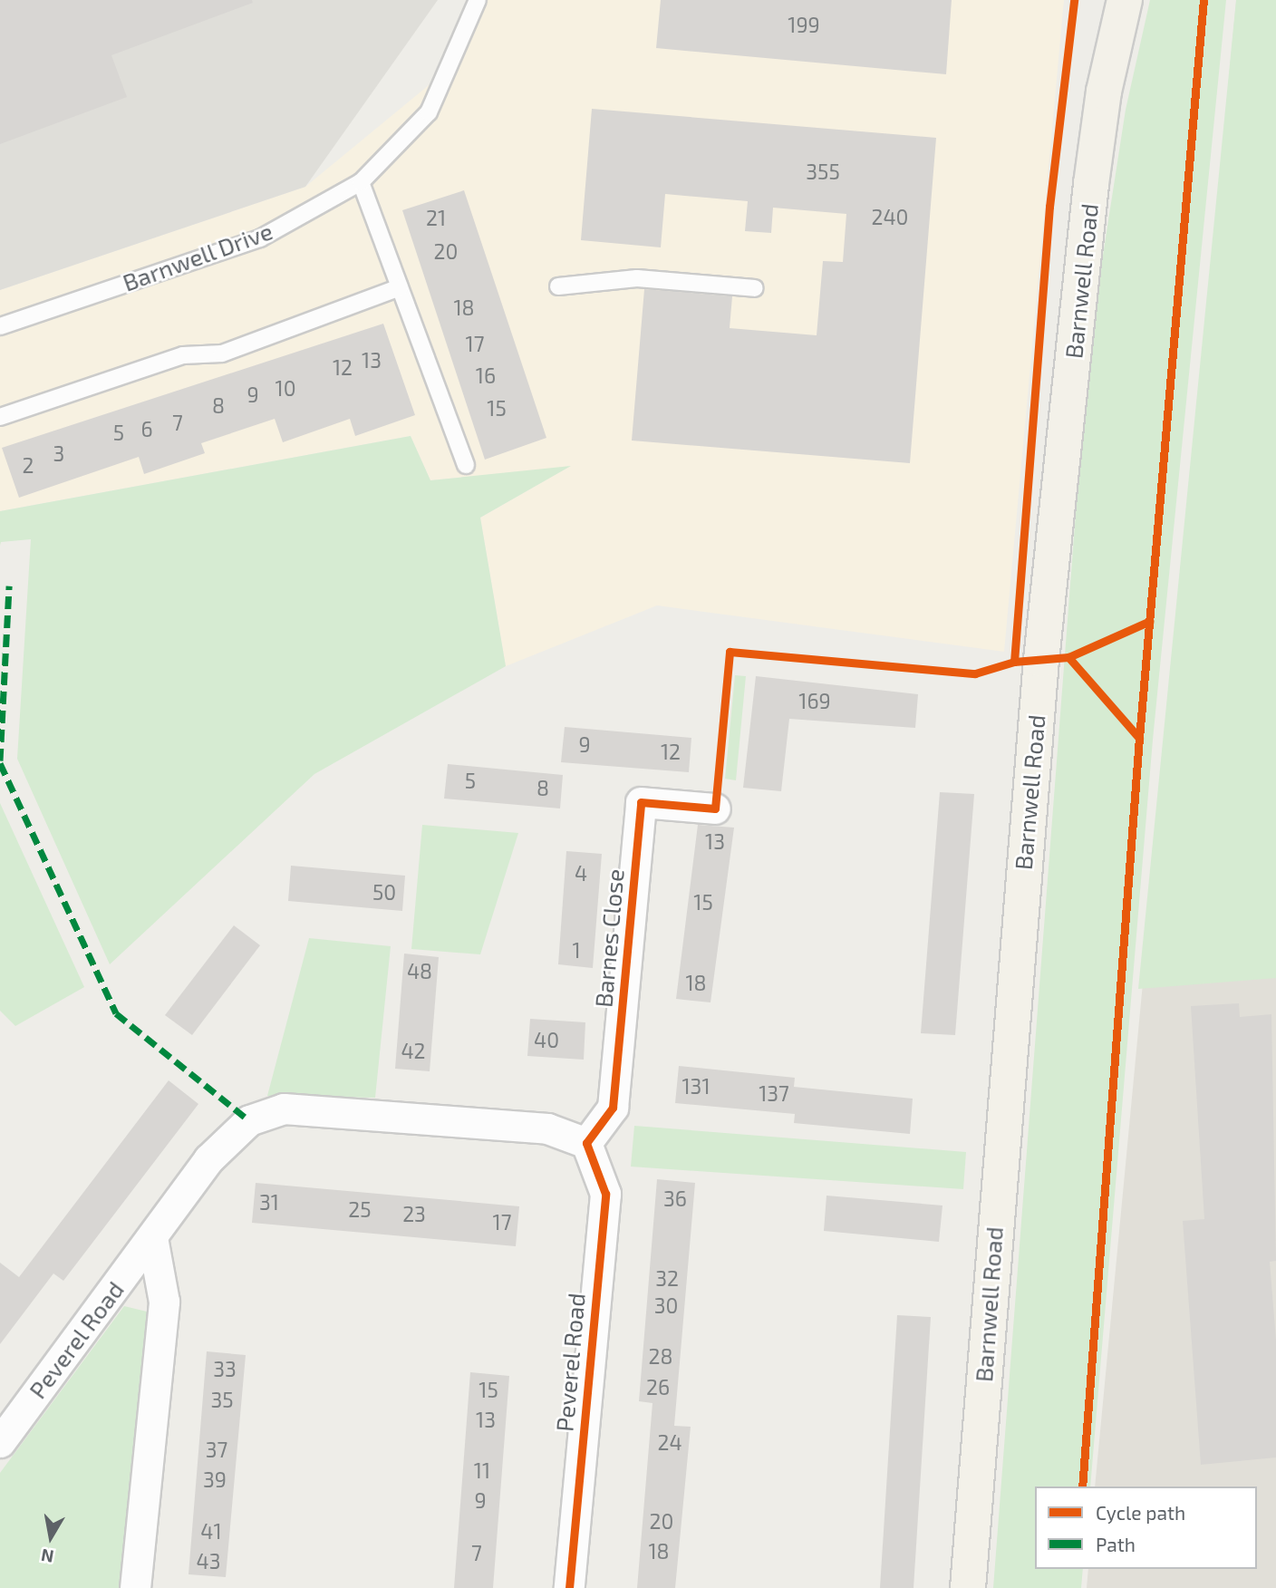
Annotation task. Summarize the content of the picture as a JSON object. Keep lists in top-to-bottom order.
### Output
{
  "streets": {
    "main road": ["Barnwell Road"],
    "street": ["Barnes Close", "Peverel Road"],
    "lane": ["Barnwell Drive"]
  },
  "crossings": [
    ["Barnes Close", "Peverel Road"]
  ],
  "house_numbers": [
    "199",
    "355",
    "240",
    "21",
    "20",
    "18",
    "17",
    "13",
    "12",
    "16",
    "10",
    "9",
    "8",
    "15",
    "7",
    "6",
    "5",
    "3",
    "2",
    "169",
    "9",
    "12",
    "5",
    "8",
    "13",
    "4",
    "50",
    "15",
    "1",
    "48",
    "18",
    "40",
    "42",
    "131",
    "137",
    "36",
    "31",
    "25",
    "23",
    "17",
    "32",
    "30",
    "28",
    "33",
    "26",
    "15",
    "35",
    "13",
    "24",
    "37",
    "11",
    "39",
    "9",
    "20",
    "41",
    "18",
    "7",
    "43"
  ],
  "legend": ["Cycle path", "Path"],
  "north": "bottom"
}
